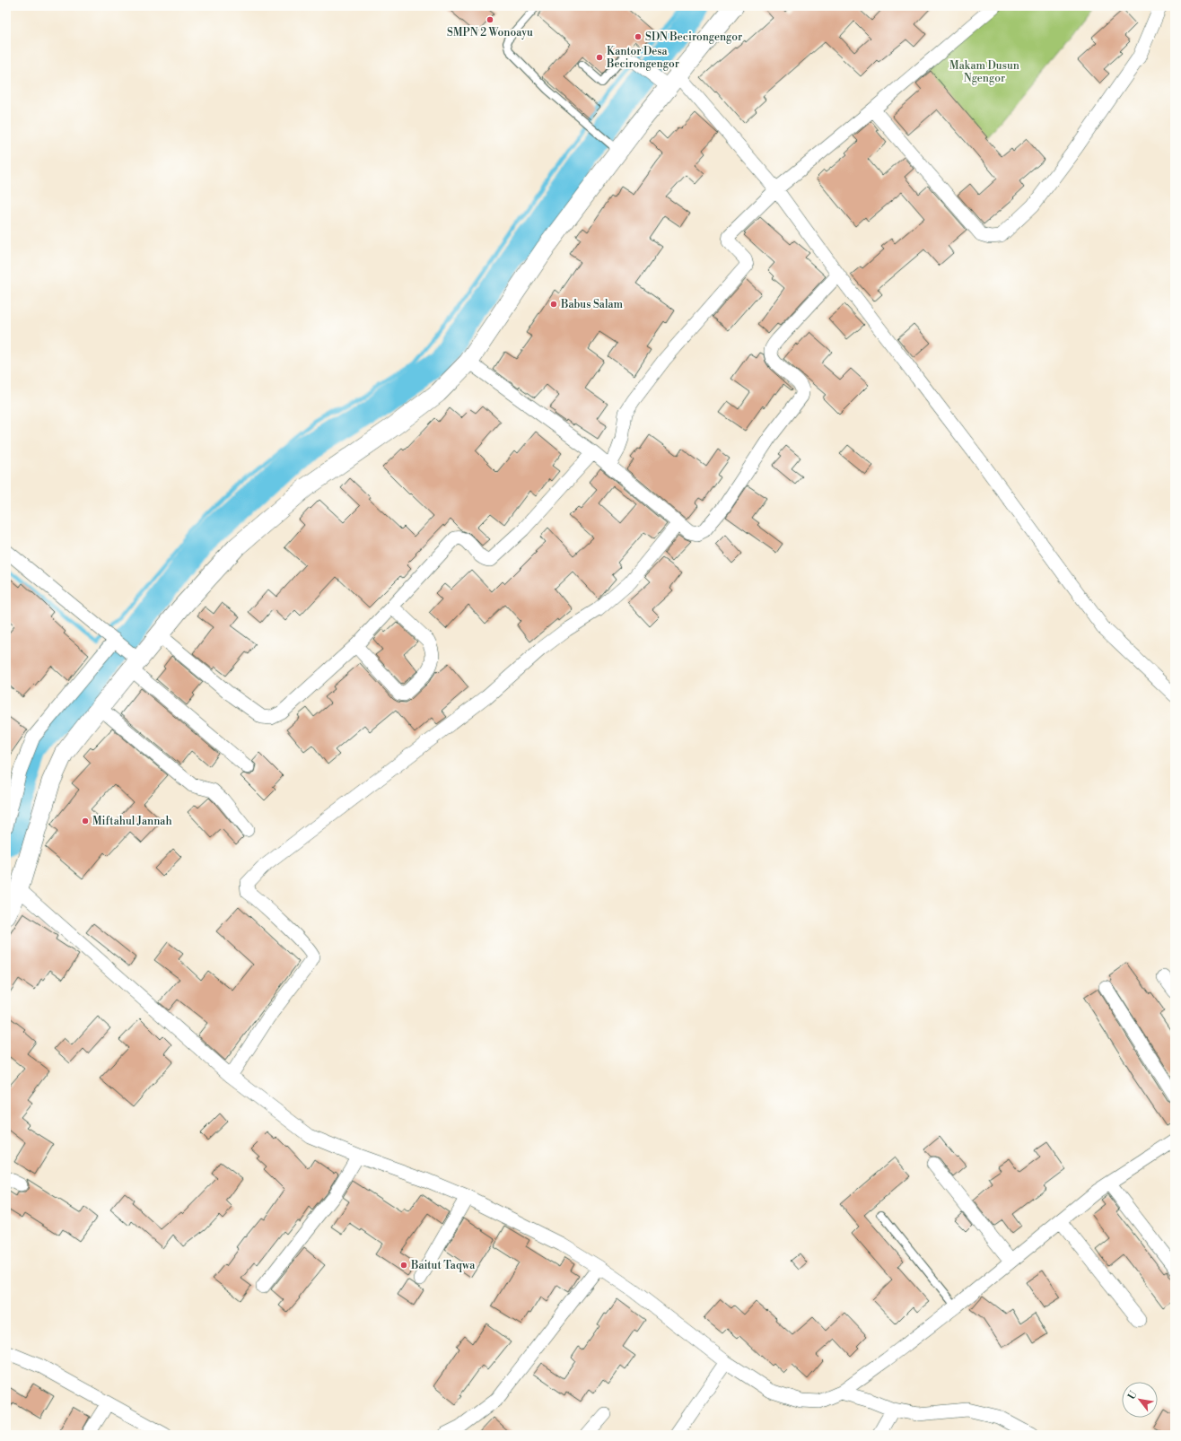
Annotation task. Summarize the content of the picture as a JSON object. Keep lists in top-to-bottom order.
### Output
{
  "parks": ["Makam Dusun Ngengor"],
  "places": [
    "SMPN 2 Wonoayu",
    "SDN Becirongengor",
    "Kantor Desa Becirongengor",
    "Babus Salam",
    "Miftahul Jannah",
    "Baitut Taqwa"
  ],
  "north": "top left"
}
